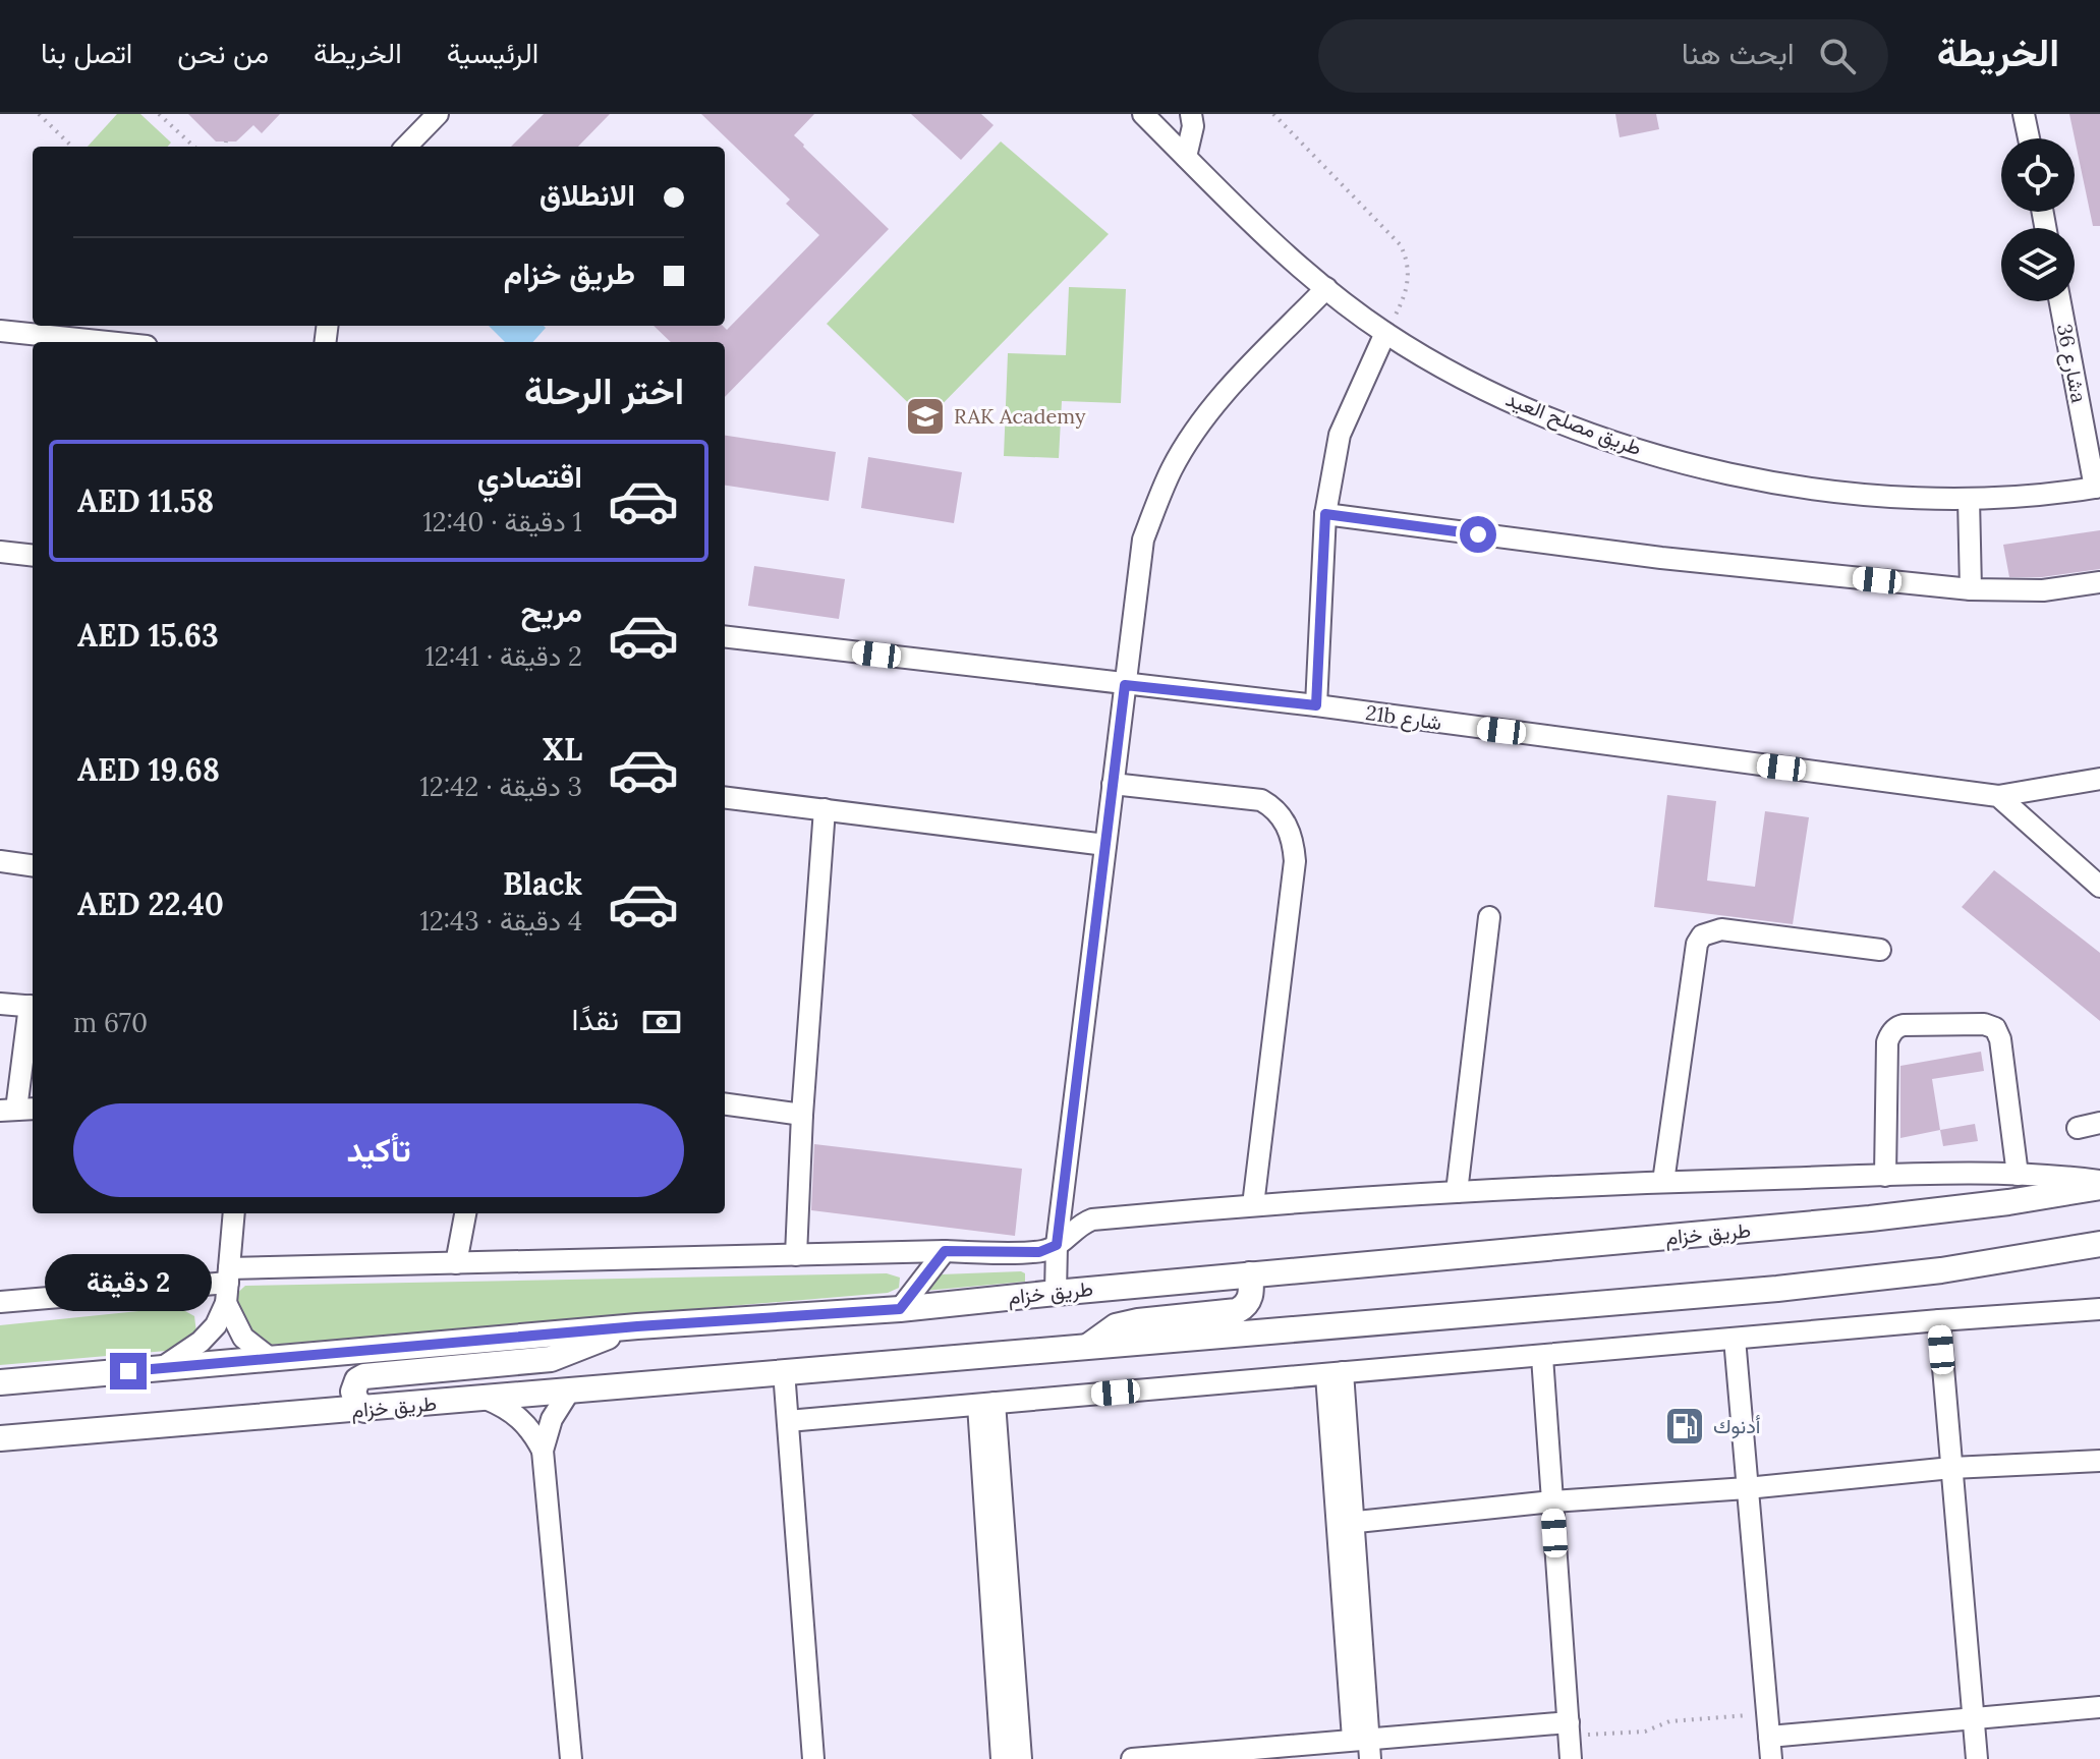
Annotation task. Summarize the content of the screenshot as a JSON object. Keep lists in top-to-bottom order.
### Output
{
  "streets": {
    "main road": ["طريق خزام"],
    "street": ["شارع 36a", "طريق مصلح العيد", "21b شارع"]
  },
  "crossings": [
    ["شارع 36a", "طريق مصلح العيد"]
  ],
  "places": {
    "school or university": ["RAK Academy"],
    "fuel station": ["أدنوك"]
  },
  "page": {
    "header": "الخريطة",
    "search": "ابحث هنا",
    "nav": [
      "الرئيسية",
      "الخريطة",
      "من نحن",
      "اتصل بنا"
    ],
    "banner": ["الانطلاق", "طريق خزام"],
    "heading": "اختر الرحلة",
    "list": [
      {
        "name": "اقتصادي",
        "note": "1 دقيقة · 12:40",
        "value": "AED 11.58"
      },
      {
        "name": "مريح",
        "note": "2 دقيقة · 12:41",
        "value": "AED 15.63"
      },
      {
        "name": "XL",
        "note": "3 دقيقة · 12:42",
        "value": "AED 19.68"
      },
      {
        "name": "Black",
        "note": "4 دقيقة · 12:43",
        "value": "AED 22.40"
      }
    ],
    "pay": ["نقدًا", "670 m"],
    "buttons": "تأكيد",
    "bubble": "2 دقيقة"
  }
}
